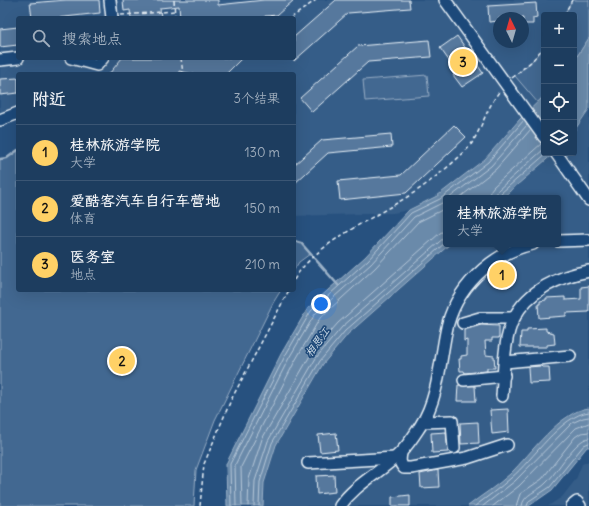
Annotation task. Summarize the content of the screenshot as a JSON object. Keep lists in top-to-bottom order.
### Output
{
  "water": ["相思江"],
  "north": "top",
  "page": {
    "map_buttons": ["+", "−"],
    "search": "搜索地点",
    "pins": ["3", "1", "2"],
    "heading": ["附近", "3个结果"],
    "list": [
      {
        "mark": "1",
        "name": "桂林旅游学院",
        "note": "大学",
        "value": "130 m"
      },
      {
        "mark": "2",
        "name": "爱酷客汽车自行车营地",
        "note": "体育",
        "value": "150 m"
      },
      {
        "mark": "3",
        "name": "医务室",
        "note": "地点",
        "value": "210 m"
      }
    ],
    "popup": ["桂林旅游学院", "大学"]
  }
}
